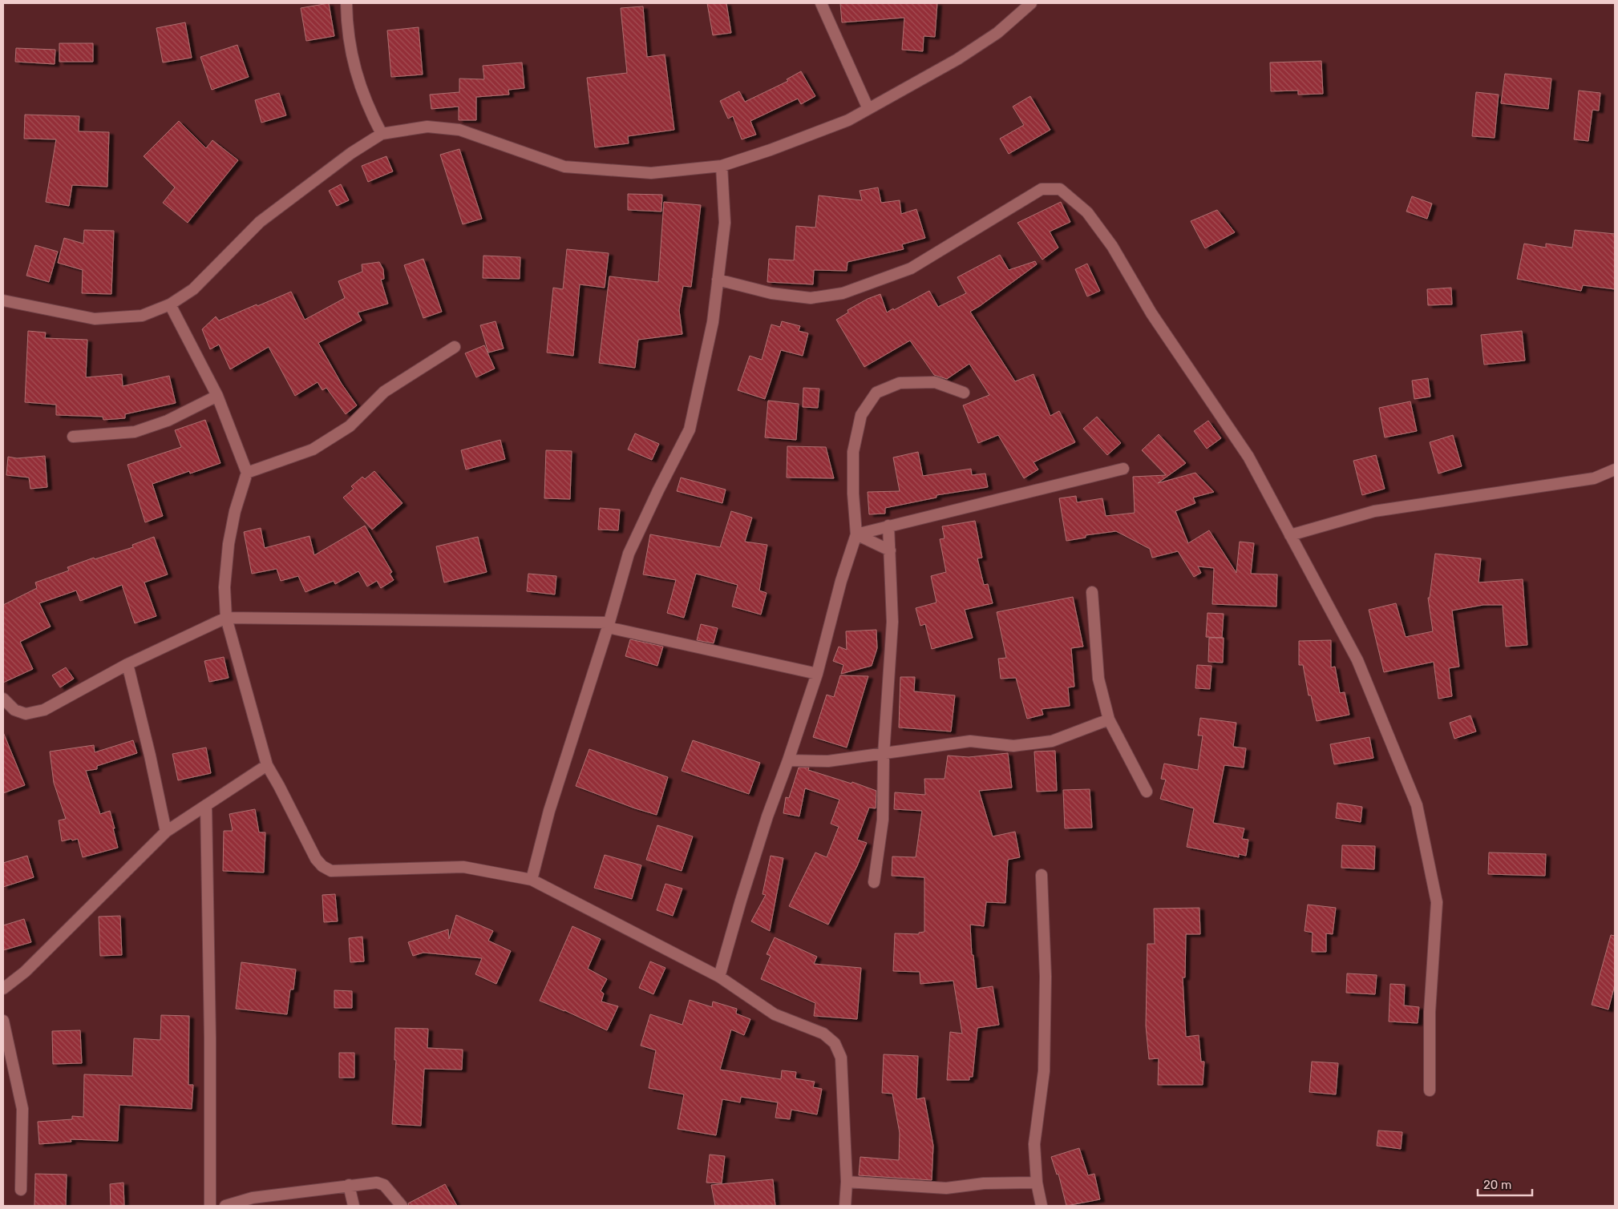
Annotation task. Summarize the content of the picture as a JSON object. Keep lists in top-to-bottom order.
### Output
{
  "scale_bar": "20 m"
}
